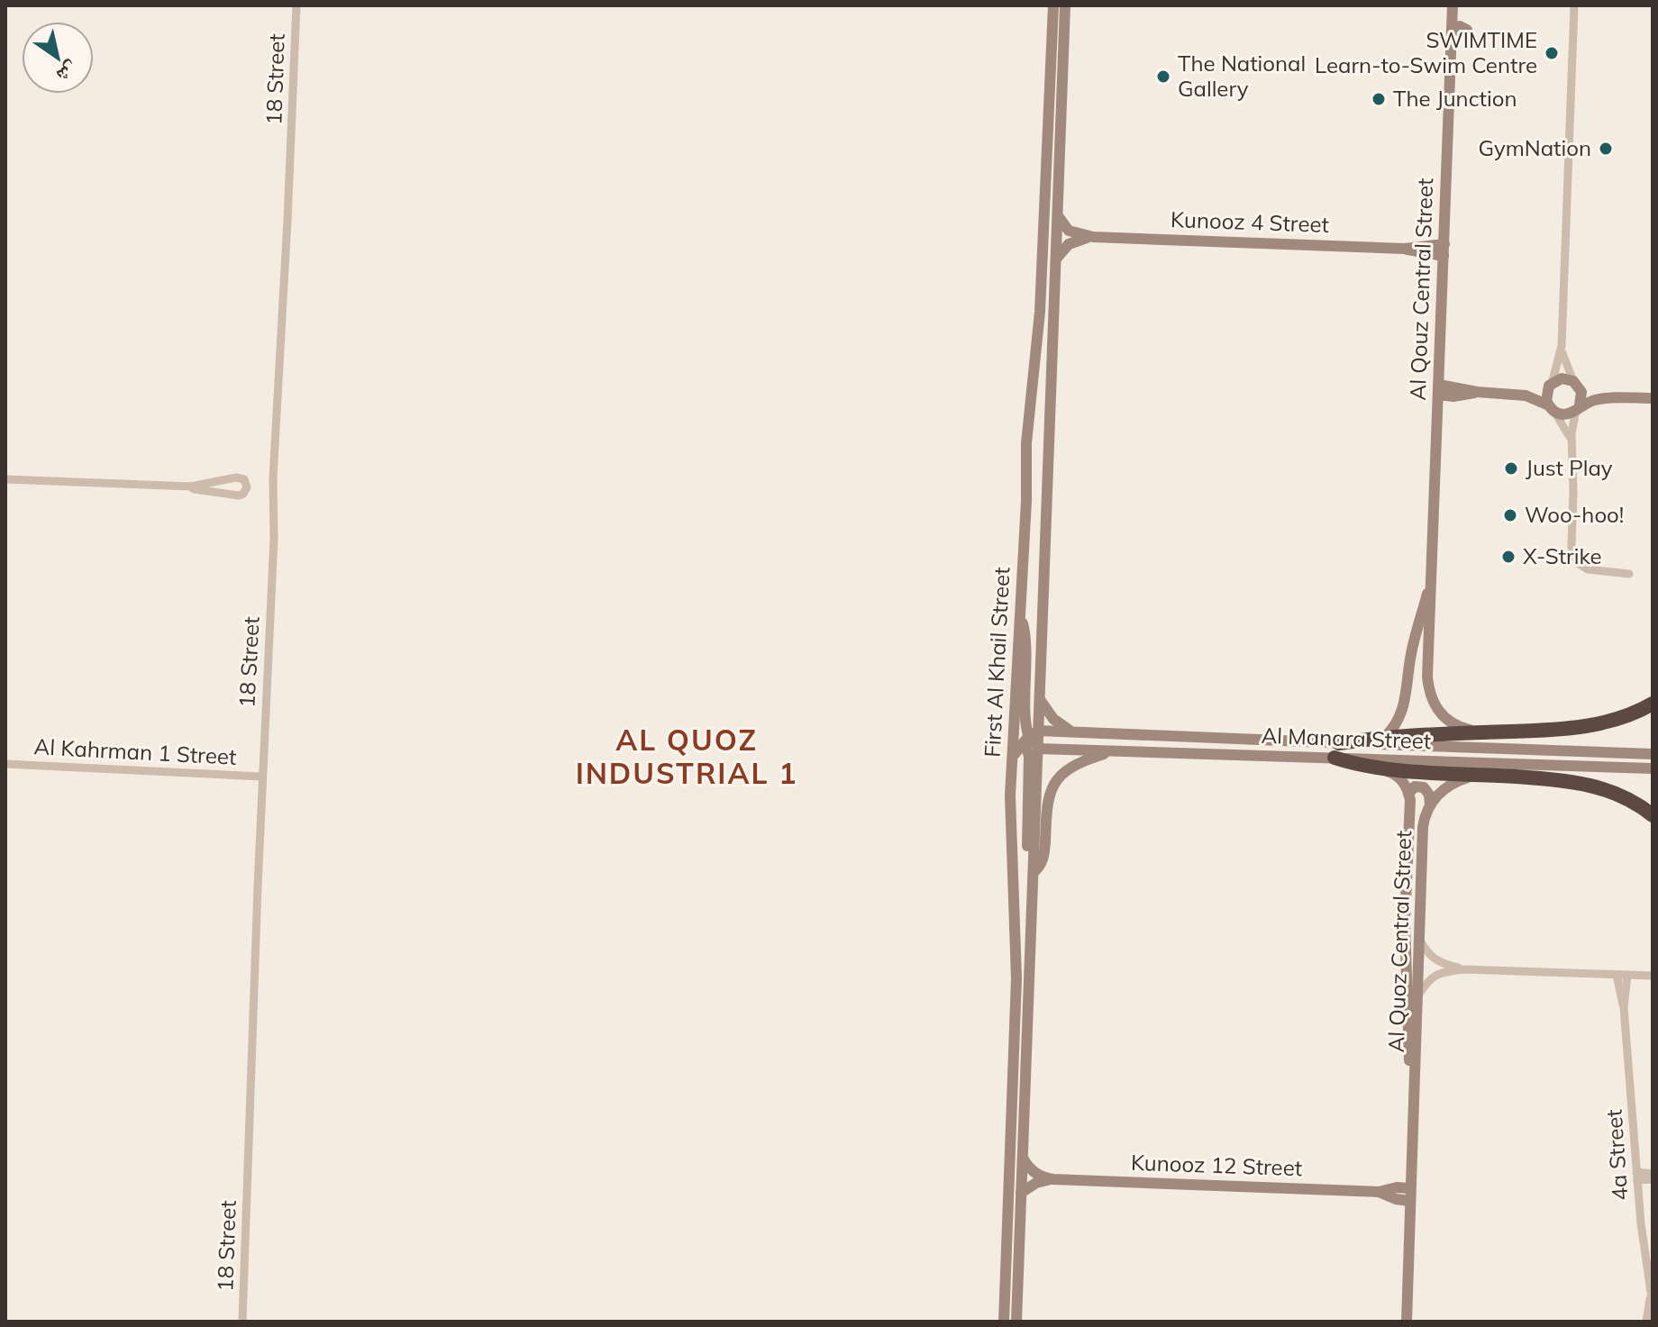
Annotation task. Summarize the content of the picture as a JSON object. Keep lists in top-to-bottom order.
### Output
{
  "streets": {
    "main road": [
      "Kunooz 4 Street",
      "Al Qouz Central Street",
      "First Al Khail Street",
      "Al Manara Street",
      "Al Quoz Central Street",
      "Kunooz 12 Street"
    ],
    "street": ["18 Street", "Al Kahrman 1 Street", "4a Street"]
  },
  "crossings": [
    ["18 Street", "Al Kahrman 1 Street"],
    ["Kunooz 4 Street", "Al Qouz Central Street"],
    ["Kunooz 4 Street", "First Al Khail Street"],
    ["First Al Khail Street", "Al Manara Street"],
    ["First Al Khail Street", "Kunooz 12 Street"],
    ["Al Quoz Central Street", "Kunooz 12 Street"]
  ],
  "districts": ["AL QUOZ INDUSTRIAL 1"],
  "places": [
    "SWIMTIME Learn-to-Swim Centre",
    "The National Gallery",
    "The Junction",
    "GymNation",
    "Just Play",
    "Woo-hoo!",
    "X-Strike"
  ],
  "north": "bottom right"
}
